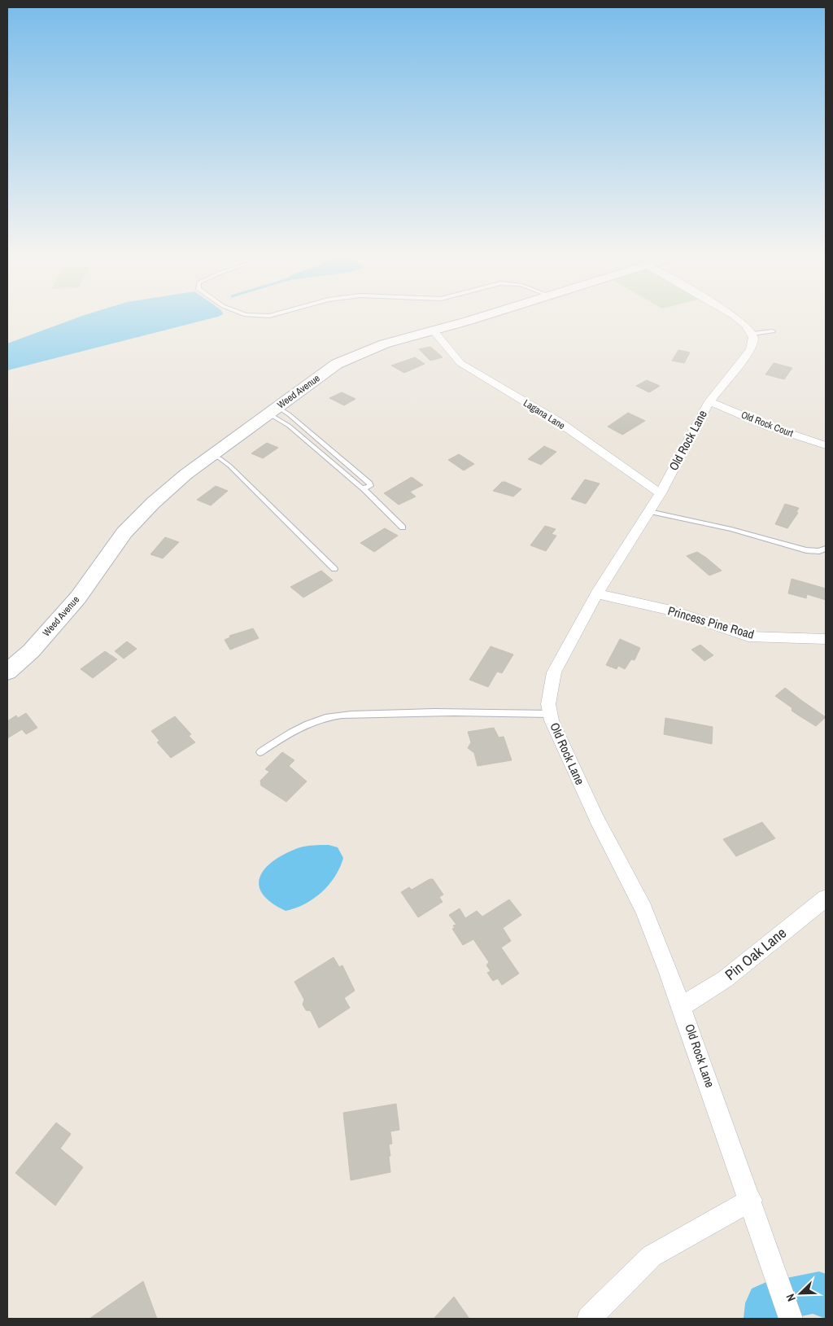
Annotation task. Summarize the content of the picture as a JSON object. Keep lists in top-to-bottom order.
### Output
{
  "streets": {
    "main road": ["Weed Avenue"],
    "street": [
      "Lagana Lane",
      "Old Rock Court",
      "Old Rock Lane",
      "Princess Pine Road",
      "Pin Oak Lane"
    ]
  },
  "crossings": [
    ["Weed Avenue", "Lagana Lane"],
    ["Lagana Lane", "Old Rock Lane"],
    ["Old Rock Court", "Old Rock Lane"],
    ["Old Rock Lane", "Princess Pine Road"],
    ["Old Rock Lane", "Pin Oak Lane"]
  ],
  "north": "bottom left"
}
